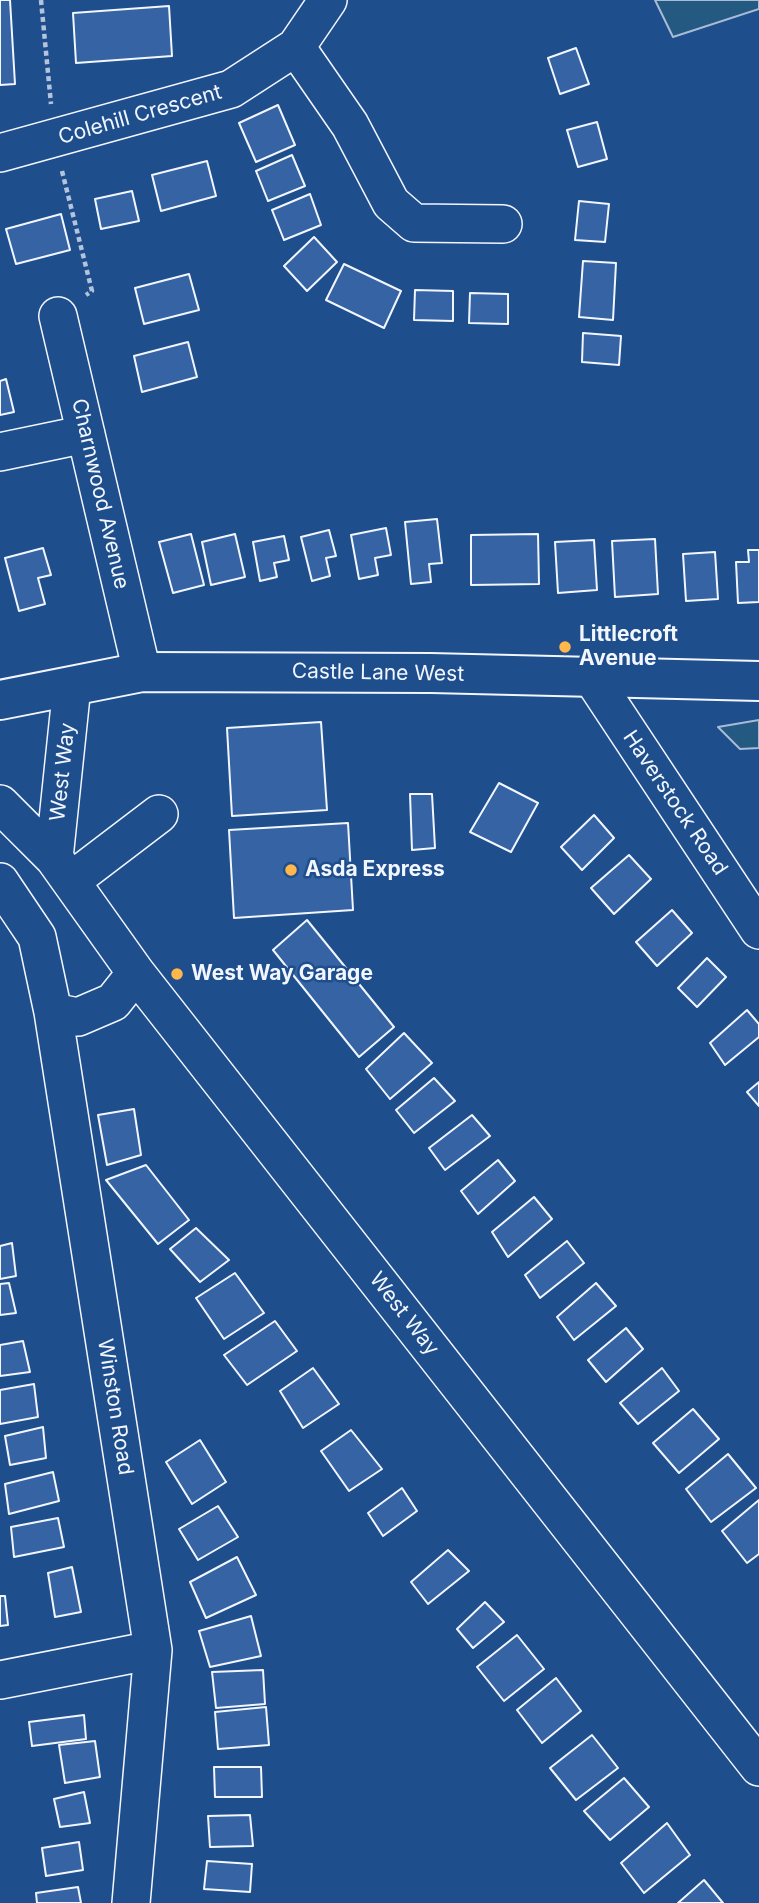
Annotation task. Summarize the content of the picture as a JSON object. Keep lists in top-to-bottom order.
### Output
{
  "streets": {
    "main road": ["Castle Lane West"],
    "street": [
      "Colehill Crescent",
      "Charnwood Avenue",
      "West Way",
      "Haverstock Road",
      "Winston Road"
    ]
  },
  "crossings": [
    ["Charnwood Avenue", "Castle Lane West"],
    ["Castle Lane West", "West Way"],
    ["Castle Lane West", "Haverstock Road"]
  ],
  "places": ["Littlecroft Avenue", "Asda Express", "West Way Garage"]
}
